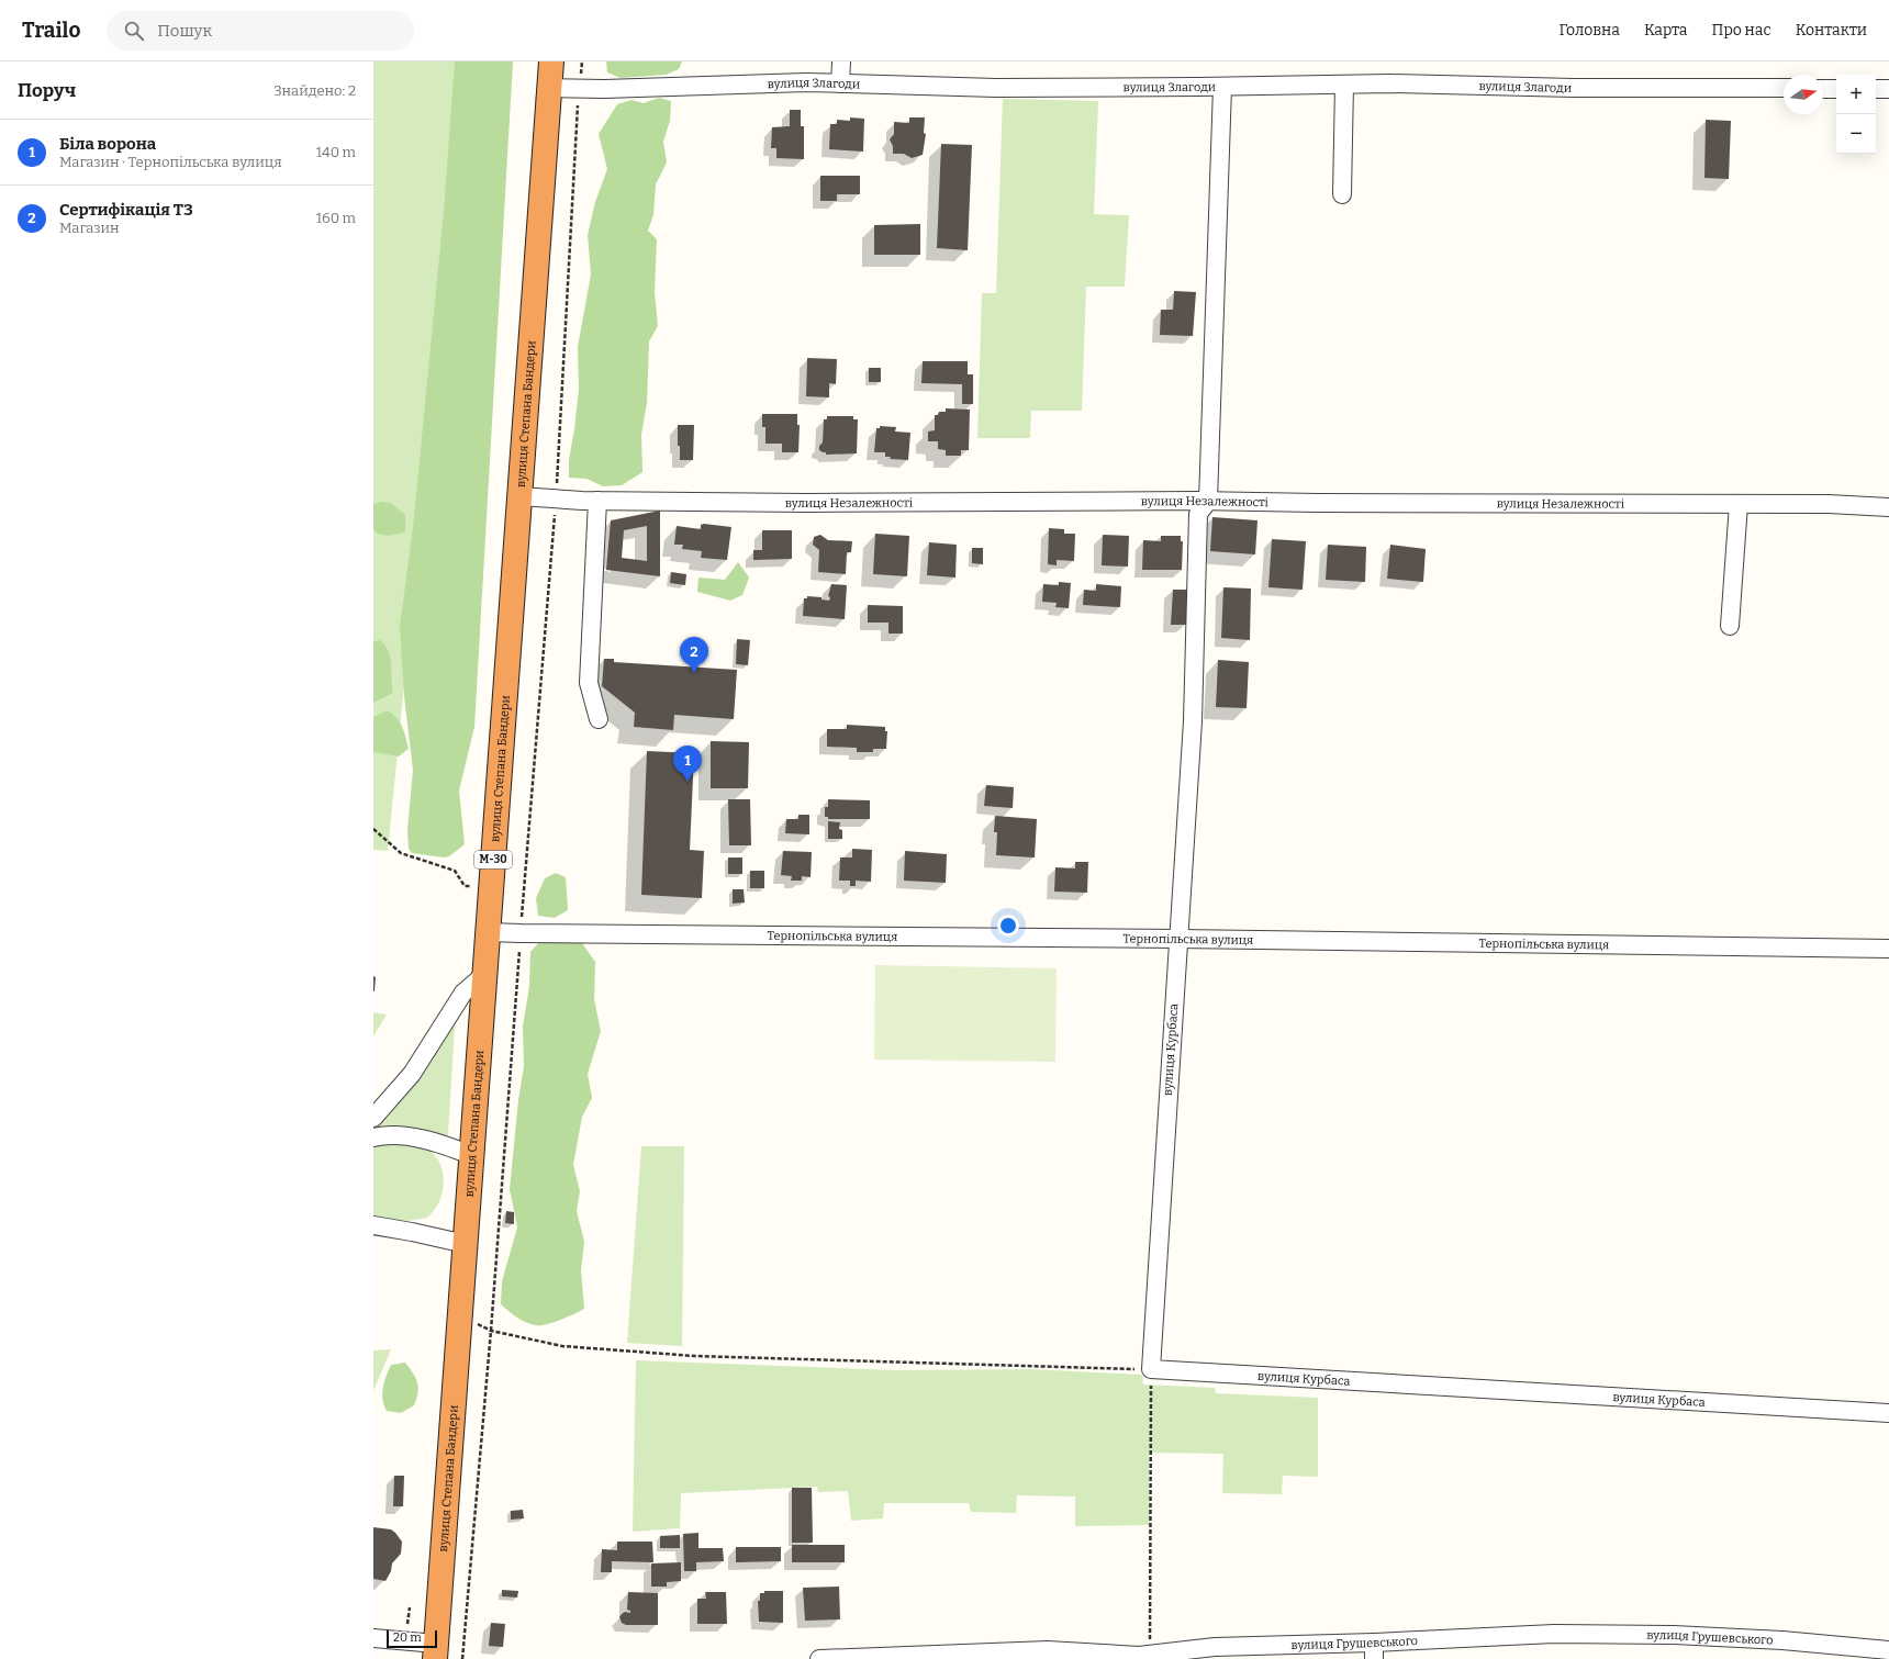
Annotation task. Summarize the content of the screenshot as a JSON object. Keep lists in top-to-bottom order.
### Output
{
  "streets": {
    "highway": ["вулиця Степана Бандери", "М-30"],
    "street": [
      "вулиця Злагоди",
      "вулиця Незалежності",
      "Тернопільська вулиця",
      "вулиця Курбаса",
      "вулиця Грушевського"
    ]
  },
  "crossings": [
    ["вулиця Злагоди", "вулиця Степана Бандери"],
    ["вулиця Степана Бандери", "вулиця Незалежності"],
    ["вулиця Степана Бандери", "Тернопільська вулиця"],
    ["вулиця Незалежності", "вулиця Курбаса"],
    ["Тернопільська вулиця", "вулиця Курбаса"]
  ],
  "scale_bar": "20 m",
  "north": "right",
  "page": {
    "header": "Trailo",
    "search": "Пошук",
    "nav": [
      "Головна",
      "Карта",
      "Про нас",
      "Контакти"
    ],
    "heading": ["Поруч", "Знайдено: 2"],
    "map_buttons": ["+", "−"],
    "list": [
      {
        "mark": "1",
        "name": "Біла ворона",
        "note": "Магазин · Тернопільська вулиця",
        "value": "140 m"
      },
      {
        "mark": "2",
        "name": "Сертифікація ТЗ",
        "note": "Магазин",
        "value": "160 m"
      }
    ],
    "pins": ["2", "1"],
    "scale": "20 m"
  }
}
